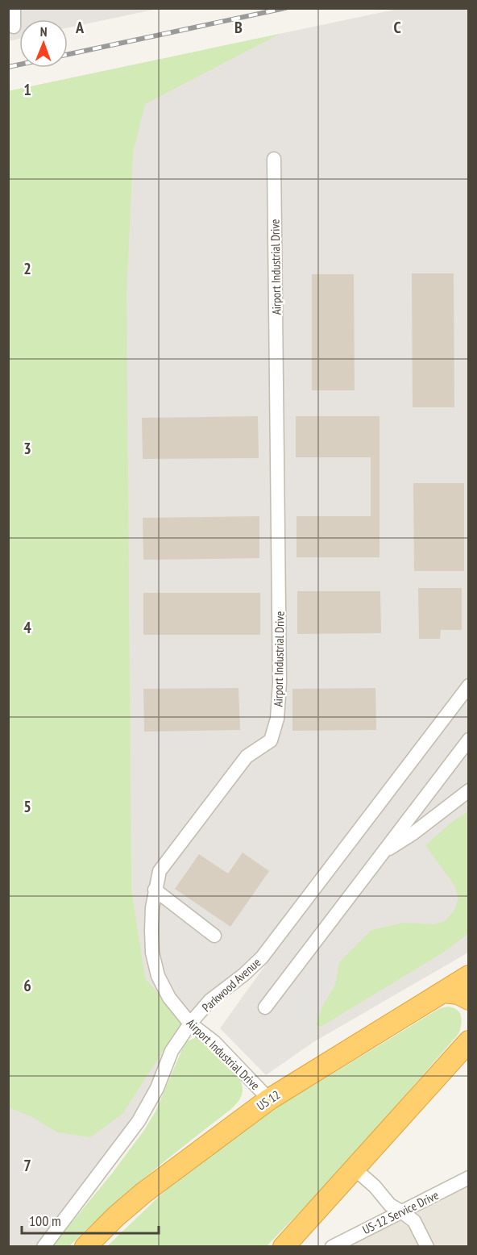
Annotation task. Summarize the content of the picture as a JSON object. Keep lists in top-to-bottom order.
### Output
{
  "streets": {
    "highway": ["US 12"],
    "street": ["Airport Industrial Drive", "Parkwood Avenue", "US-12 Service Drive"]
  },
  "crossings": [
    ["Airport Industrial Drive", "Parkwood Avenue"],
    ["Airport Industrial Drive", "US 12"]
  ],
  "scale_bar": "100 m",
  "north": "top",
  "grid": {
    "columns": ["A", "B", "C"],
    "rows": [
      "1",
      "2",
      "3",
      "4",
      "5",
      "6",
      "7"
    ]
  }
}
